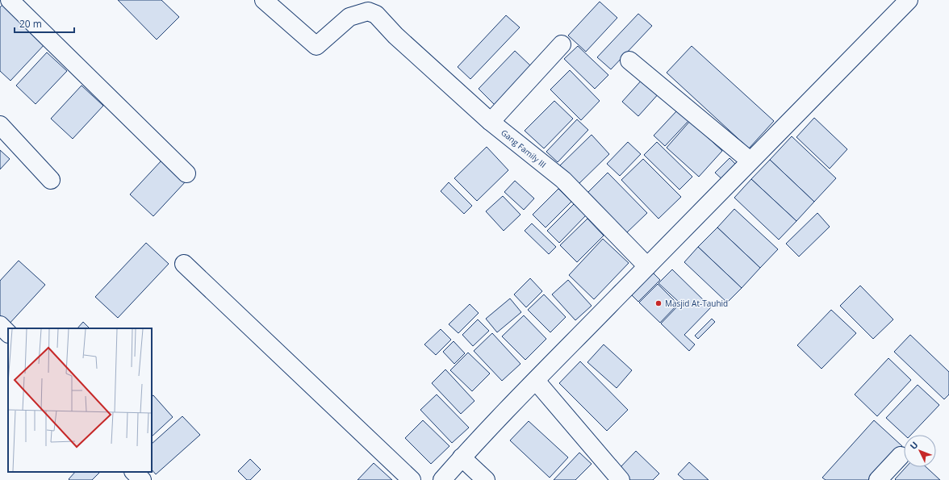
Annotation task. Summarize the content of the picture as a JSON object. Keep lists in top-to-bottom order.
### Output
{
  "streets": {
    "street": ["Gang Family III"]
  },
  "places": ["Masjid At-Tauhid"],
  "scale_bar": "20 m",
  "north": "top left"
}
